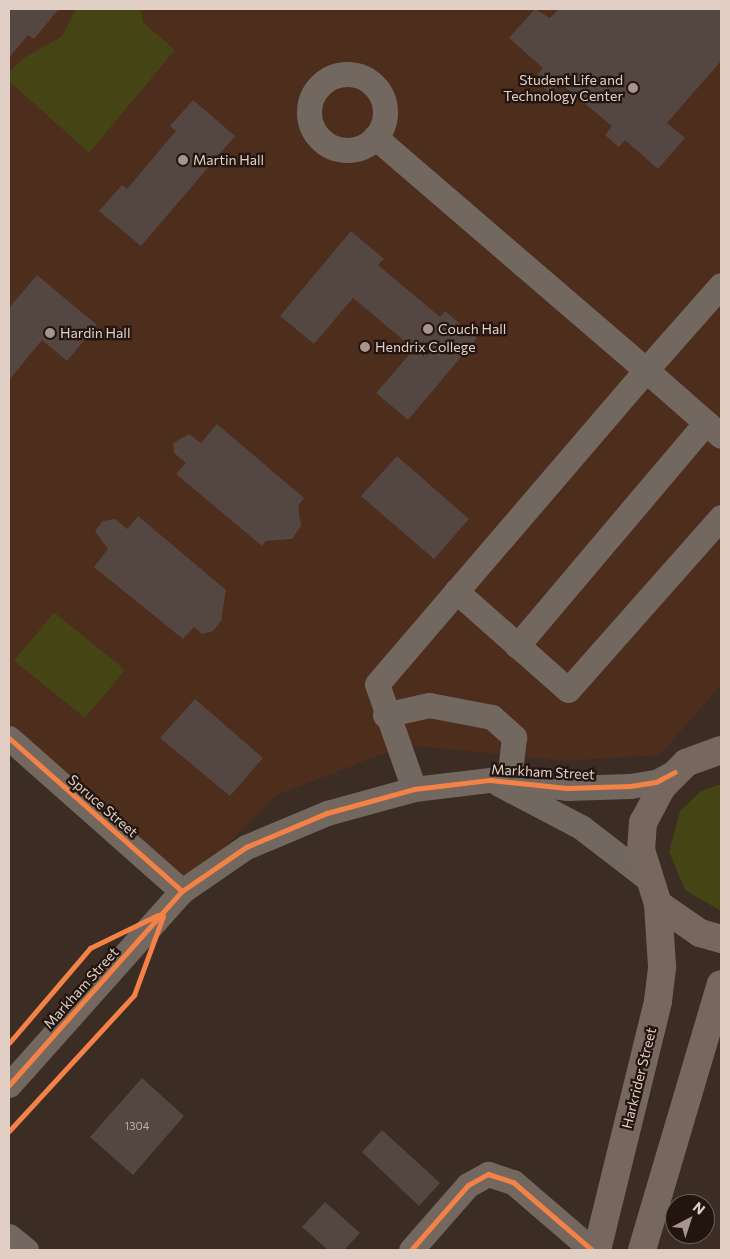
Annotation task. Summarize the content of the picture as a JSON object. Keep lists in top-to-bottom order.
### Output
{
  "streets": {
    "main road": ["Harkrider Street"],
    "street": ["Markham Street", "Spruce Street"]
  },
  "crossings": [
    ["Markham Street", "Spruce Street"]
  ],
  "places": [
    "Student Life and Technology Center",
    "Martin Hall",
    "Couch Hall",
    "Hardin Hall",
    "Hendrix College"
  ],
  "house_numbers": ["1304"],
  "north": "top right"
}
